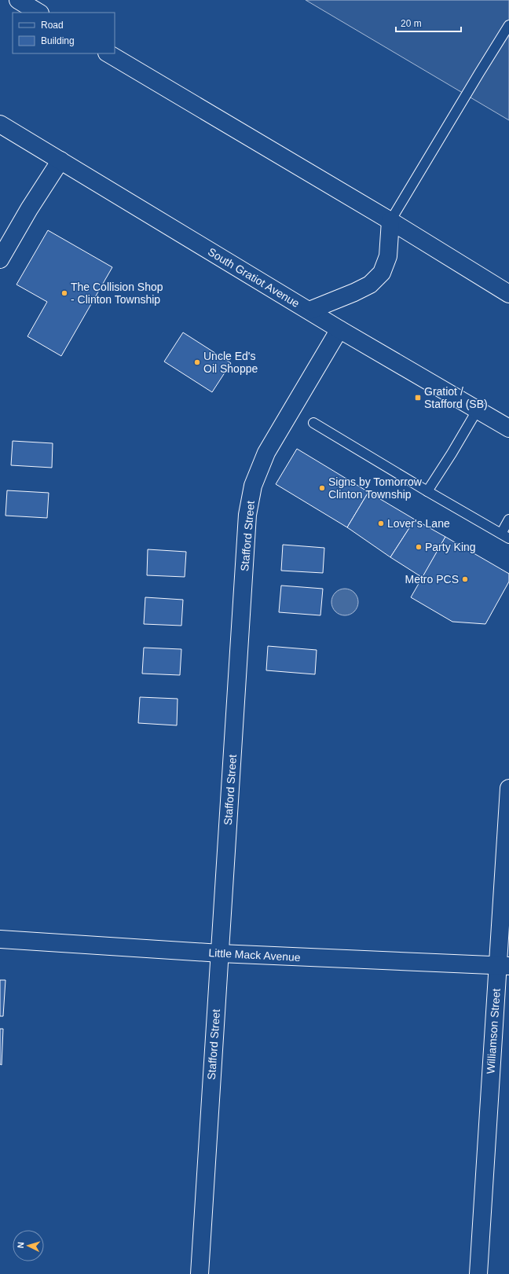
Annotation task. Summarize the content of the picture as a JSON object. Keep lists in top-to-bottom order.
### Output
{
  "streets": {
    "street": [
      "South Gratiot Avenue",
      "Stafford Street",
      "Little Mack Avenue",
      "Williamson Street"
    ]
  },
  "crossings": [
    ["South Gratiot Avenue", "Stafford Street"],
    ["Stafford Street", "Little Mack Avenue"],
    ["Little Mack Avenue", "Williamson Street"]
  ],
  "places": {
    "other": [
      "The Collision Shop - Clinton Township",
      "Uncle Ed's Oil Shoppe",
      "Signs by Tomorrow Clinton Township",
      "Lover's Lane",
      "Party King",
      "Metro PCS"
    ],
    "transit": ["Gratiot / Stafford (SB)"]
  },
  "legend": ["Road", "Building"],
  "scale_bar": "20 m",
  "north": "left"
}
